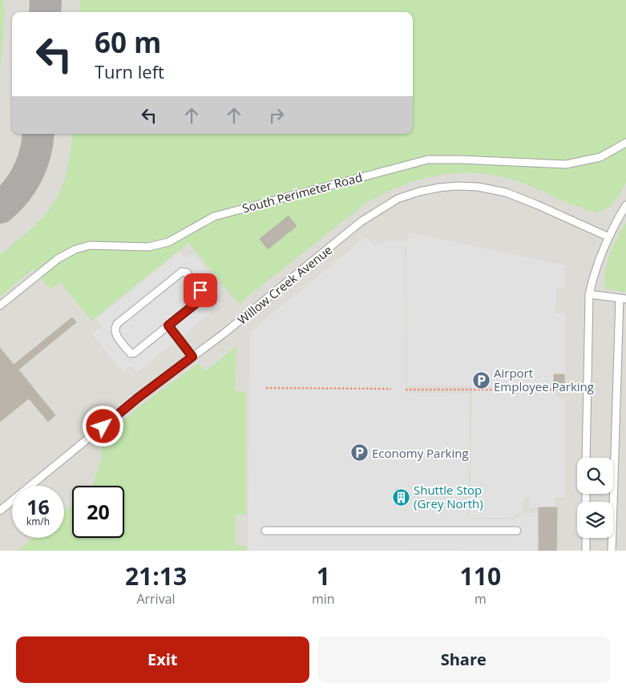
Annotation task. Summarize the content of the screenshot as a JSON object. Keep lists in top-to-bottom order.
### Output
{
  "streets": {
    "lane": ["South Perimeter Road", "Willow Creek Avenue"]
  },
  "places": {
    "parking": ["Airport Employee Parking", "Economy Parking"],
    "building": ["Shuttle Stop (Grey North)"]
  },
  "page": {
    "turn": ["60 m", "Turn left"],
    "speed": "16 km/h",
    "limit": "20",
    "eta": [
      "21:13",
      "Arrival",
      "1",
      "min",
      "110",
      "m"
    ],
    "buttons": ["Exit", "Share"]
  }
}
